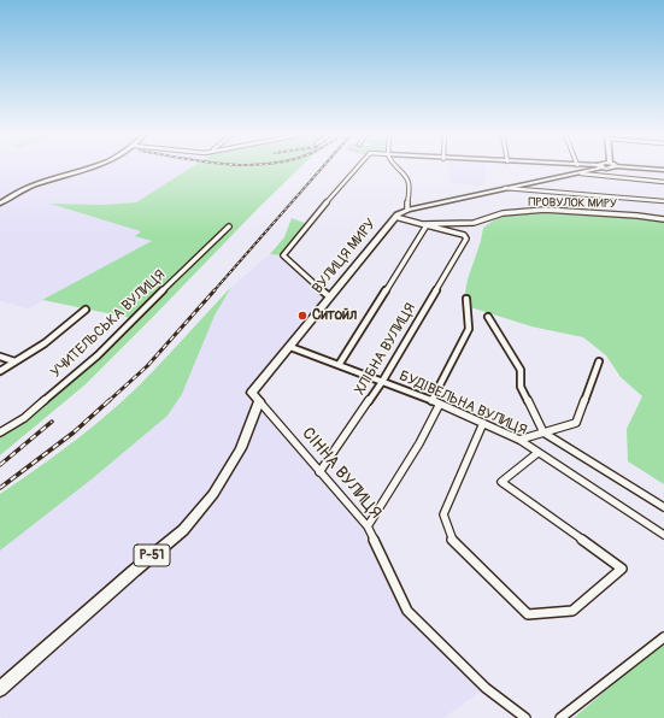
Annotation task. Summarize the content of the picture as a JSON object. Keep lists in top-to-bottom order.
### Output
{
  "streets": {
    "main road": ["ВУЛИЦЯ МИРУ", "Р-51"],
    "street": [
      "ПРОВУЛОК МИРУ",
      "УЧИТЕЛЬСЬКА ВУЛИЦЯ",
      "ХЛІБНА ВУЛИЦЯ",
      "БУДІВЕЛЬНА ВУЛИЦЯ",
      "СІННА ВУЛИЦЯ"
    ]
  },
  "crossings": [
    ["ПРОВУЛОК МИРУ", "ВУЛИЦЯ МИРУ"],
    ["ПРОВУЛОК МИРУ", "ХЛІБНА ВУЛИЦЯ"],
    ["ВУЛИЦЯ МИРУ", "БУДІВЕЛЬНА ВУЛИЦЯ"],
    ["ВУЛИЦЯ МИРУ", "СІННА ВУЛИЦЯ"],
    ["ВУЛИЦЯ МИРУ", "Р-51"],
    ["ХЛІБНА ВУЛИЦЯ", "БУДІВЕЛЬНА ВУЛИЦЯ"],
    ["ХЛІБНА ВУЛИЦЯ", "СІННА ВУЛИЦЯ"],
    ["СІННА ВУЛИЦЯ", "Р-51"]
  ],
  "places": ["Ситойл"]
}
